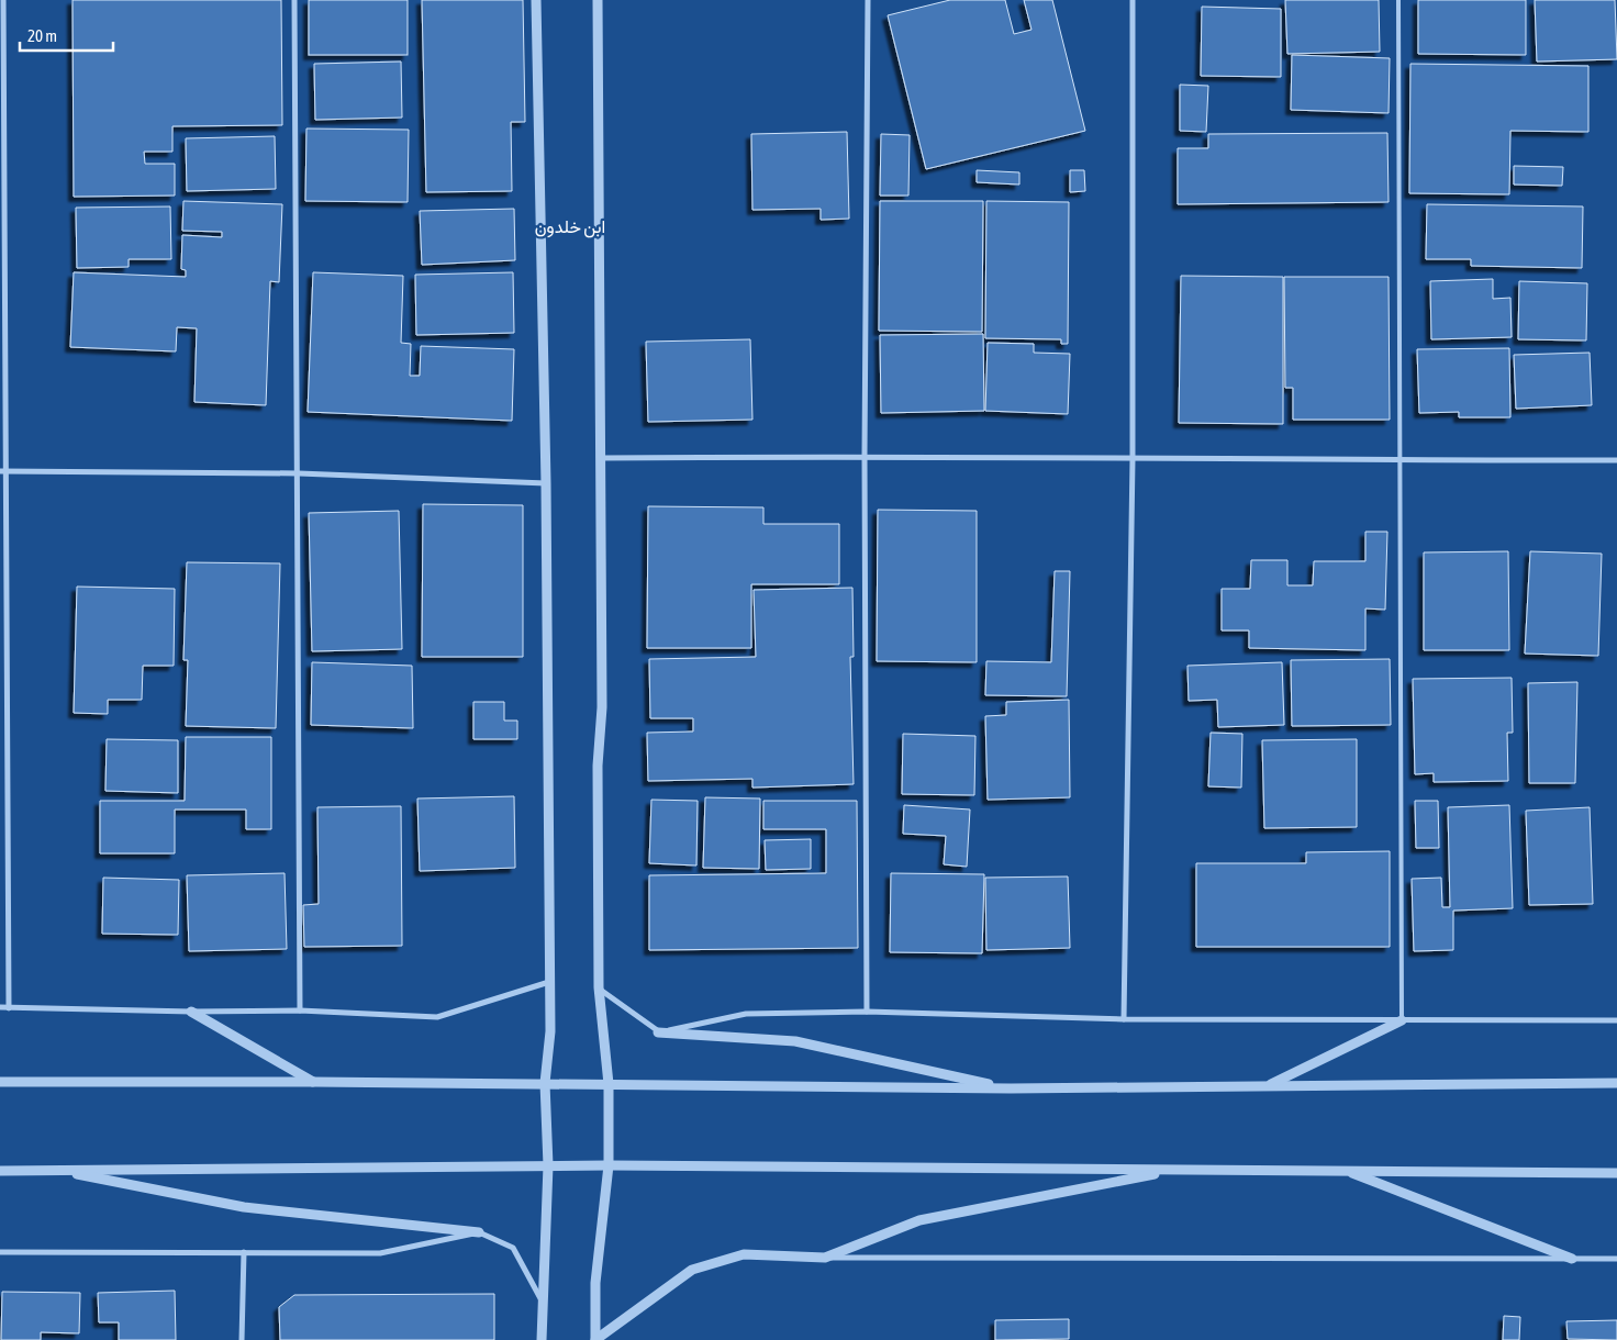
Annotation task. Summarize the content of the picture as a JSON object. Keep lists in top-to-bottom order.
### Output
{
  "districts": ["ابن خلدون"],
  "scale_bar": "20 m"
}
